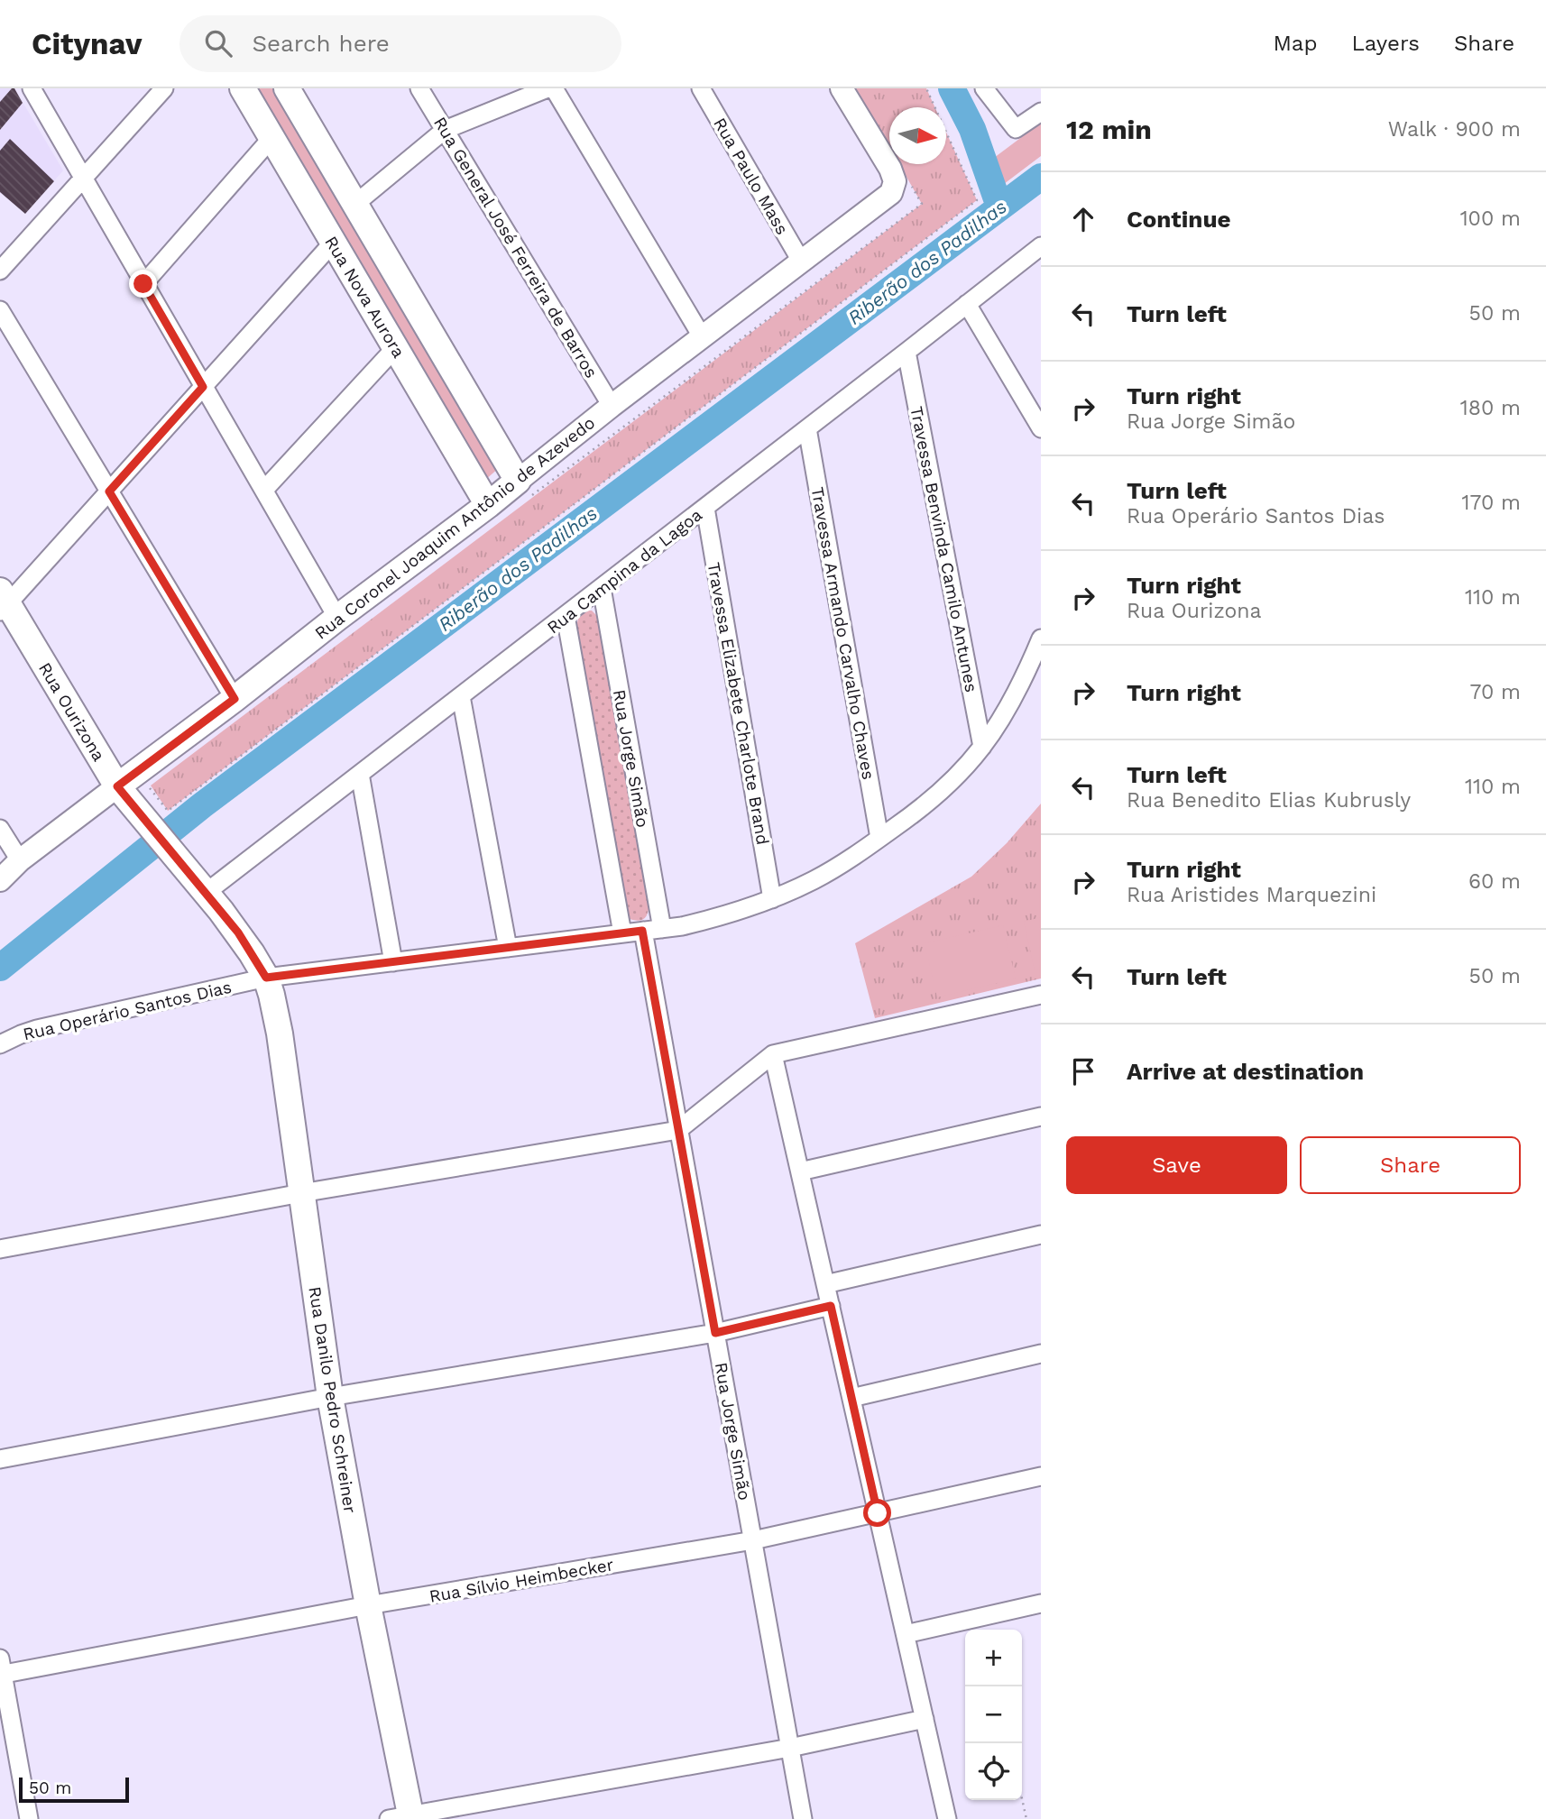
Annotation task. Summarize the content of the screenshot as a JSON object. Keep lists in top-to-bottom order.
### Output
{
  "streets": {
    "main road": [
      "Rua Nova Aurora",
      "Rua Coronel Joaquim Antônio de Azevedo",
      "Rua Ourizona",
      "Rua Danilo Pedro Schreiner"
    ],
    "street": [
      "Rua Paulo Mass",
      "Rua General José Ferreira de Barros",
      "Travessa Benvinda Camilo Antunes",
      "Rua Campina da Lagoa",
      "Travessa Armando Carvalho Chaves",
      "Travessa Elizabete Charlote Brand",
      "Rua Jorge Simão",
      "Rua Operário Santos Dias",
      "Rua Sílvio Heimbecker"
    ]
  },
  "crossings": [
    ["Rua Paulo Mass", "Rua Coronel Joaquim Antônio de Azevedo"],
    ["Rua General José Ferreira de Barros", "Rua Coronel Joaquim Antônio de Azevedo"],
    ["Rua Nova Aurora", "Rua Coronel Joaquim Antônio de Azevedo"],
    ["Rua Coronel Joaquim Antônio de Azevedo", "Rua Ourizona"],
    ["Travessa Benvinda Camilo Antunes", "Rua Campina da Lagoa"],
    ["Travessa Benvinda Camilo Antunes", "Rua Operário Santos Dias"],
    ["Rua Campina da Lagoa", "Travessa Armando Carvalho Chaves"],
    ["Rua Campina da Lagoa", "Travessa Elizabete Charlote Brand"],
    ["Rua Campina da Lagoa", "Rua Ourizona"],
    ["Rua Campina da Lagoa", "Rua Jorge Simão"],
    ["Travessa Armando Carvalho Chaves", "Rua Operário Santos Dias"],
    ["Travessa Elizabete Charlote Brand", "Rua Operário Santos Dias"],
    ["Rua Ourizona", "Rua Operário Santos Dias"],
    ["Rua Ourizona", "Rua Danilo Pedro Schreiner"],
    ["Rua Jorge Simão", "Rua Operário Santos Dias"],
    ["Rua Jorge Simão", "Rua Sílvio Heimbecker"],
    ["Rua Operário Santos Dias", "Rua Danilo Pedro Schreiner"],
    ["Rua Danilo Pedro Schreiner", "Rua Sílvio Heimbecker"]
  ],
  "water": ["Riberão dos Padilhas"],
  "scale_bar": "50 m",
  "north": "right",
  "page": {
    "header": "Citynav",
    "search": "Search here",
    "nav": ["Map", "Layers", "Share"],
    "heading": ["12 min", "Walk · 900 m"],
    "list": [
      ["Continue", "100 m"],
      ["Turn left", "50 m"],
      ["Turn right", "Rua Jorge Simão", "180 m"],
      ["Turn left", "Rua Operário Santos Dias", "170 m"],
      ["Turn right", "Rua Ourizona", "110 m"],
      ["Turn right", "70 m"],
      ["Turn left", "Rua Benedito Elias Kubrusly", "110 m"],
      ["Turn right", "Rua Aristides Marquezini", "60 m"],
      ["Turn left", "50 m"],
      "Arrive at destination"
    ],
    "buttons": ["Save", "Share"],
    "map_buttons": ["+", "−"],
    "scale": "50 m"
  }
}
